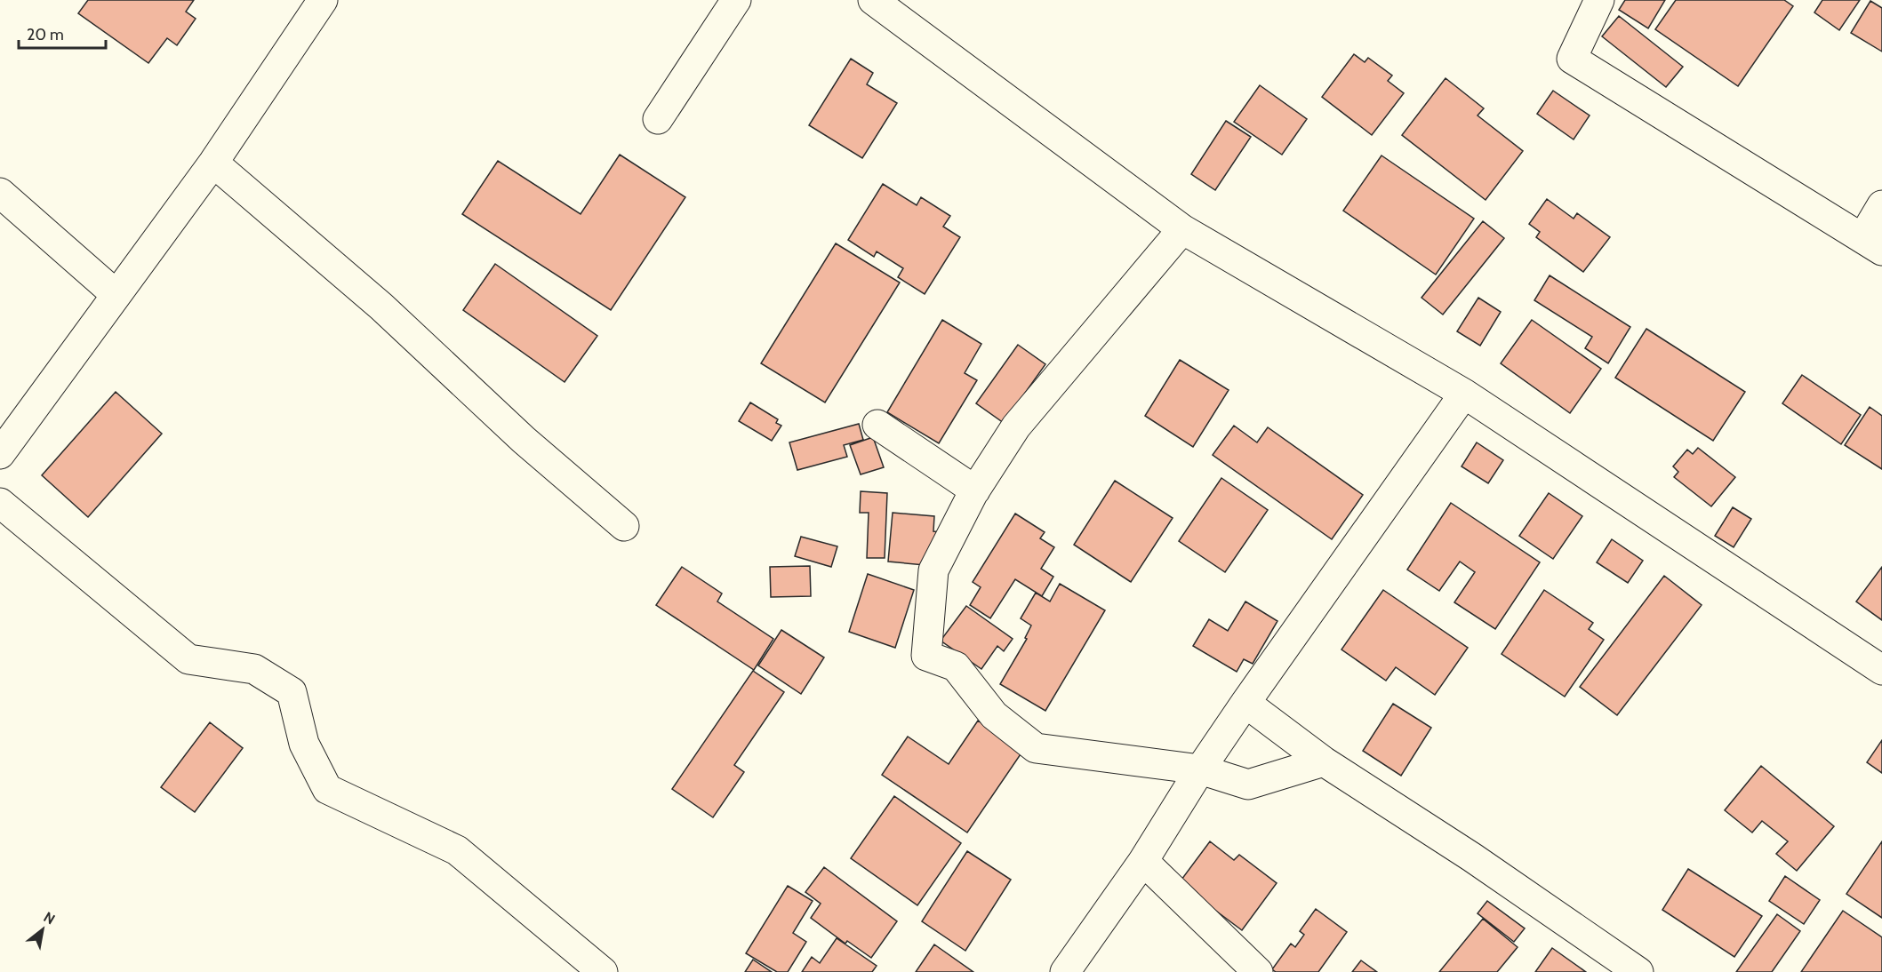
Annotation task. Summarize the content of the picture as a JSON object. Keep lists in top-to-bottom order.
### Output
{
  "scale_bar": "20 m",
  "north": "top right"
}
